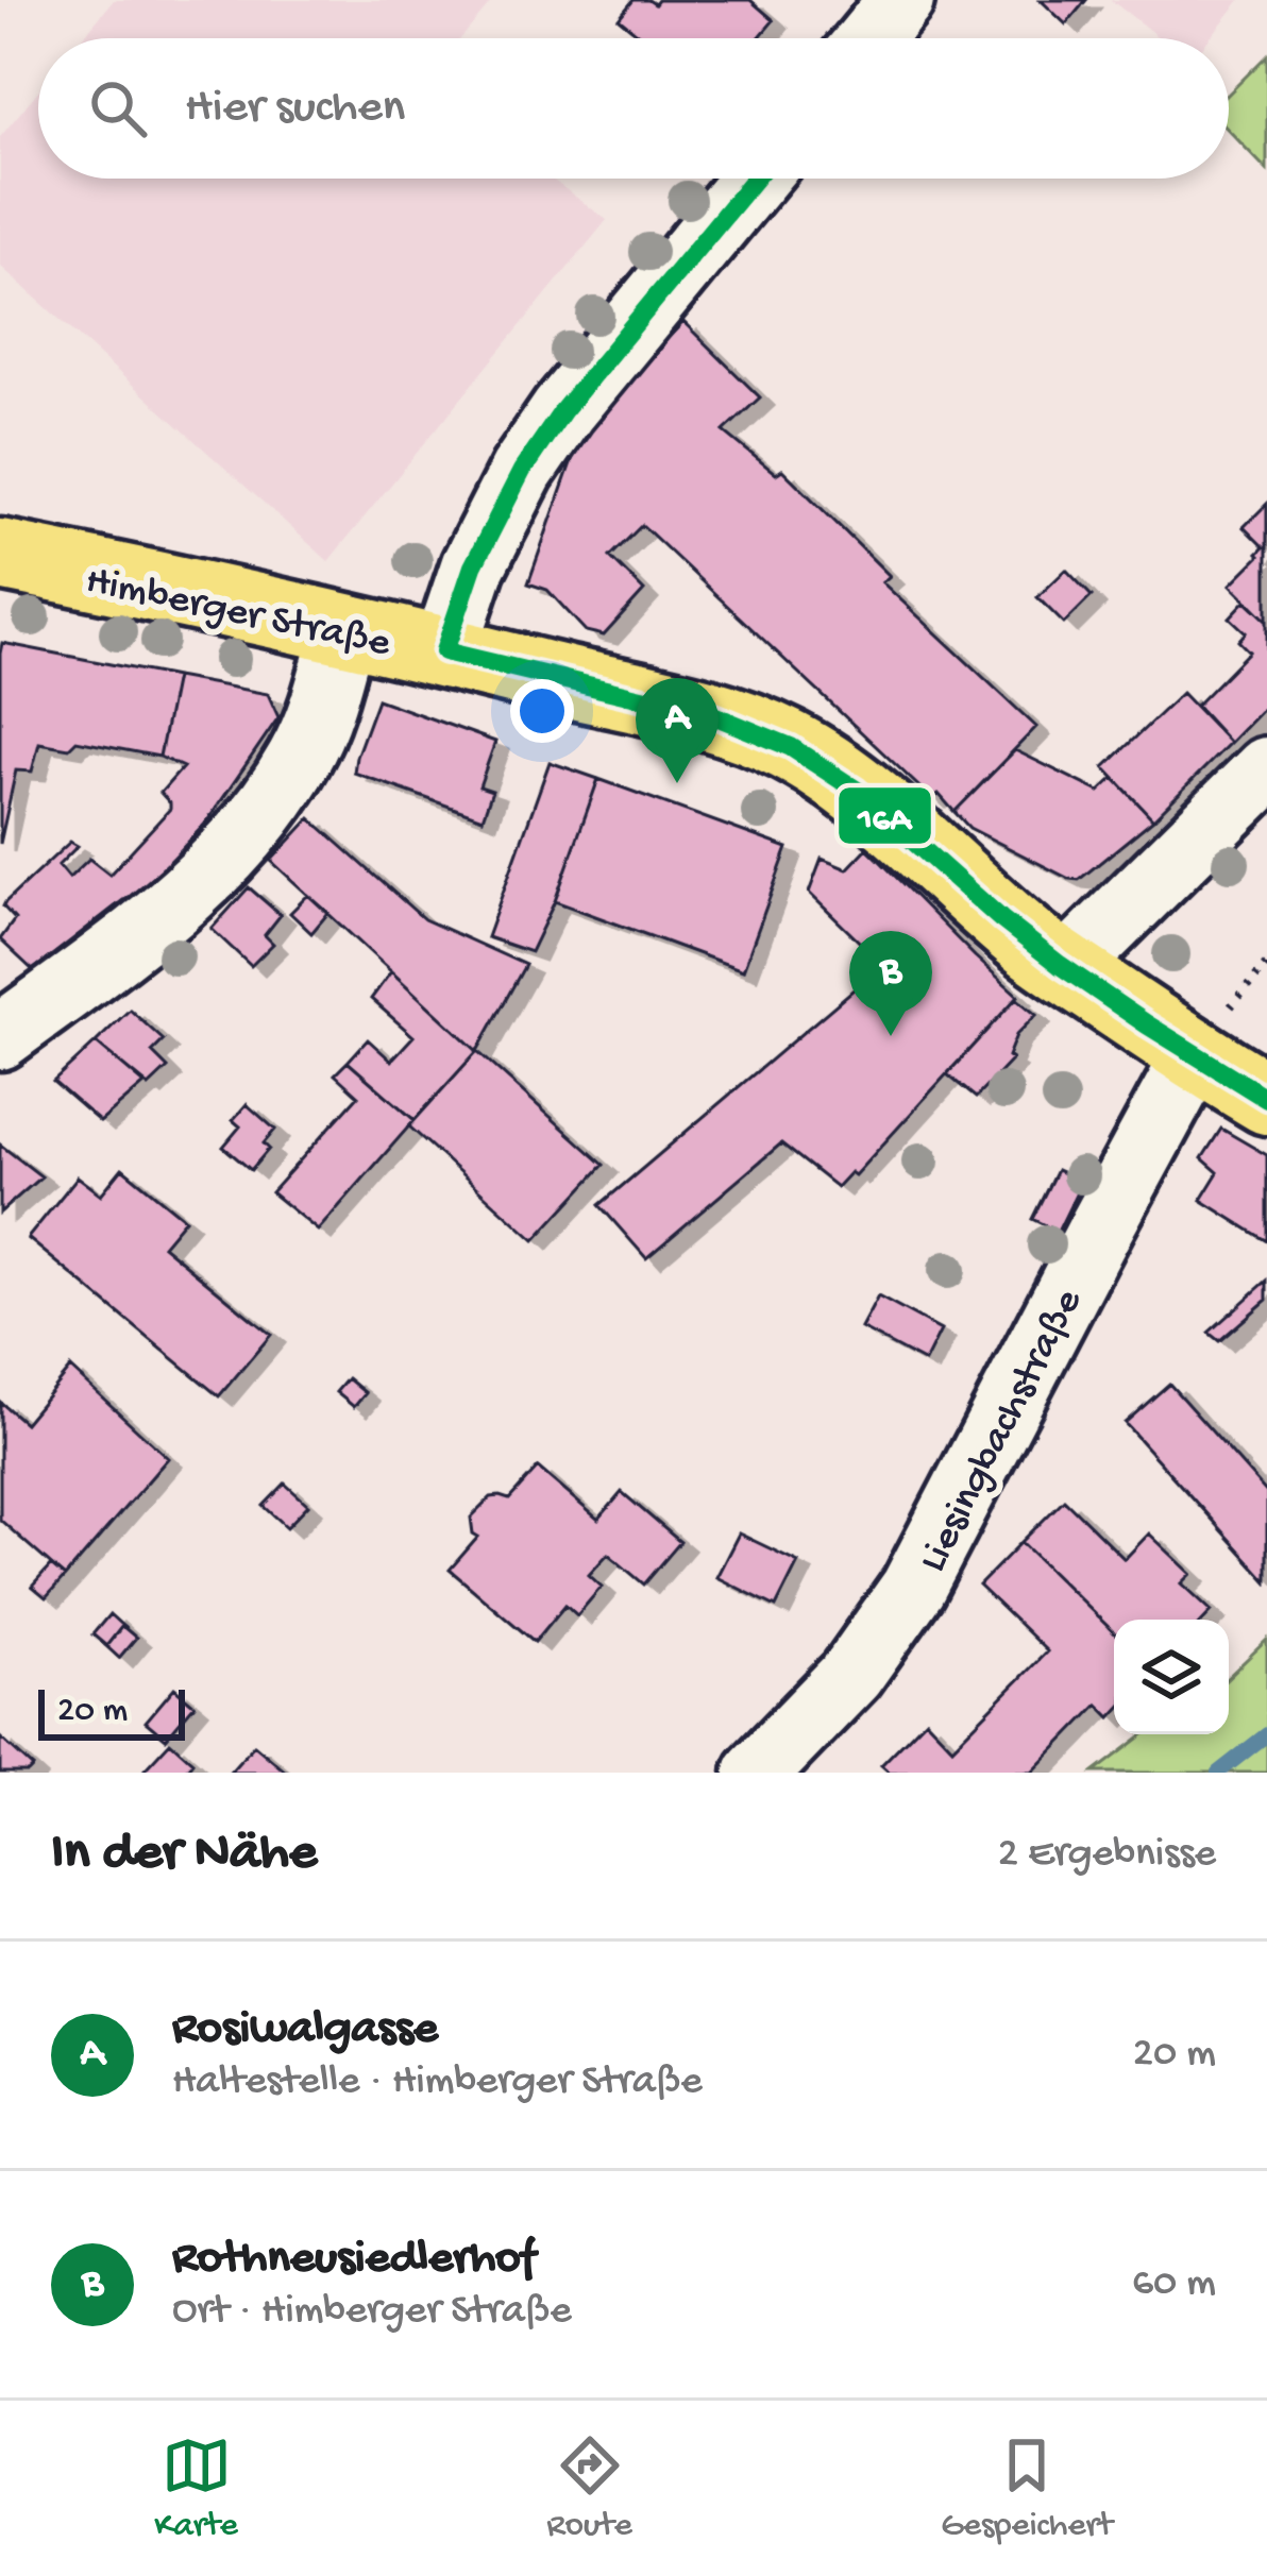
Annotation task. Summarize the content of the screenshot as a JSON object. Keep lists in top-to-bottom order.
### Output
{
  "streets": {
    "main road": ["Himberger Straße"],
    "street": ["Liesingbachstraße"]
  },
  "crossings": [
    ["Himberger Straße", "Liesingbachstraße"]
  ],
  "lines": ["transit line 16A"],
  "scale_bar": "20 m",
  "page": {
    "search": "Hier suchen",
    "pins": ["A", "B"],
    "scale": "20 m",
    "heading": ["In der Nähe", "2 Ergebnisse"],
    "list": [
      {
        "mark": "A",
        "name": "Rosiwalgasse",
        "note": "Haltestelle · Himberger Straße",
        "value": "20 m"
      },
      {
        "mark": "B",
        "name": "Rothneusiedlerhof",
        "note": "Ort · Himberger Straße",
        "value": "60 m"
      }
    ],
    "nav": ["Karte", "Route", "Gespeichert"]
  }
}
